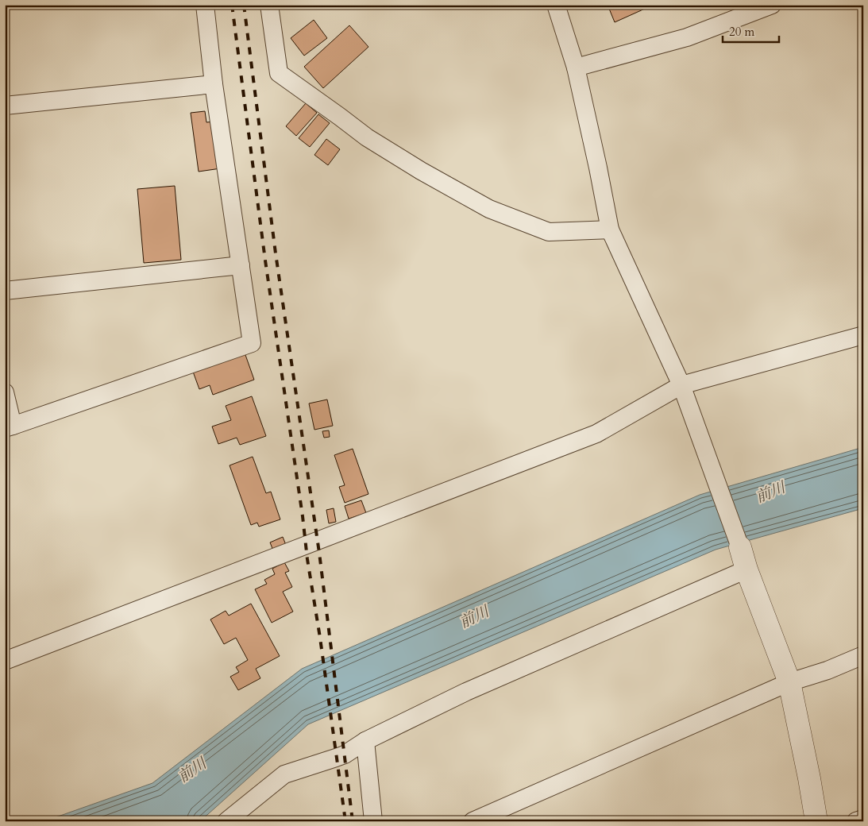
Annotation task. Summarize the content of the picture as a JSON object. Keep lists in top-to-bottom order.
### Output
{
  "water": ["前川"],
  "scale_bar": "20 m"
}
